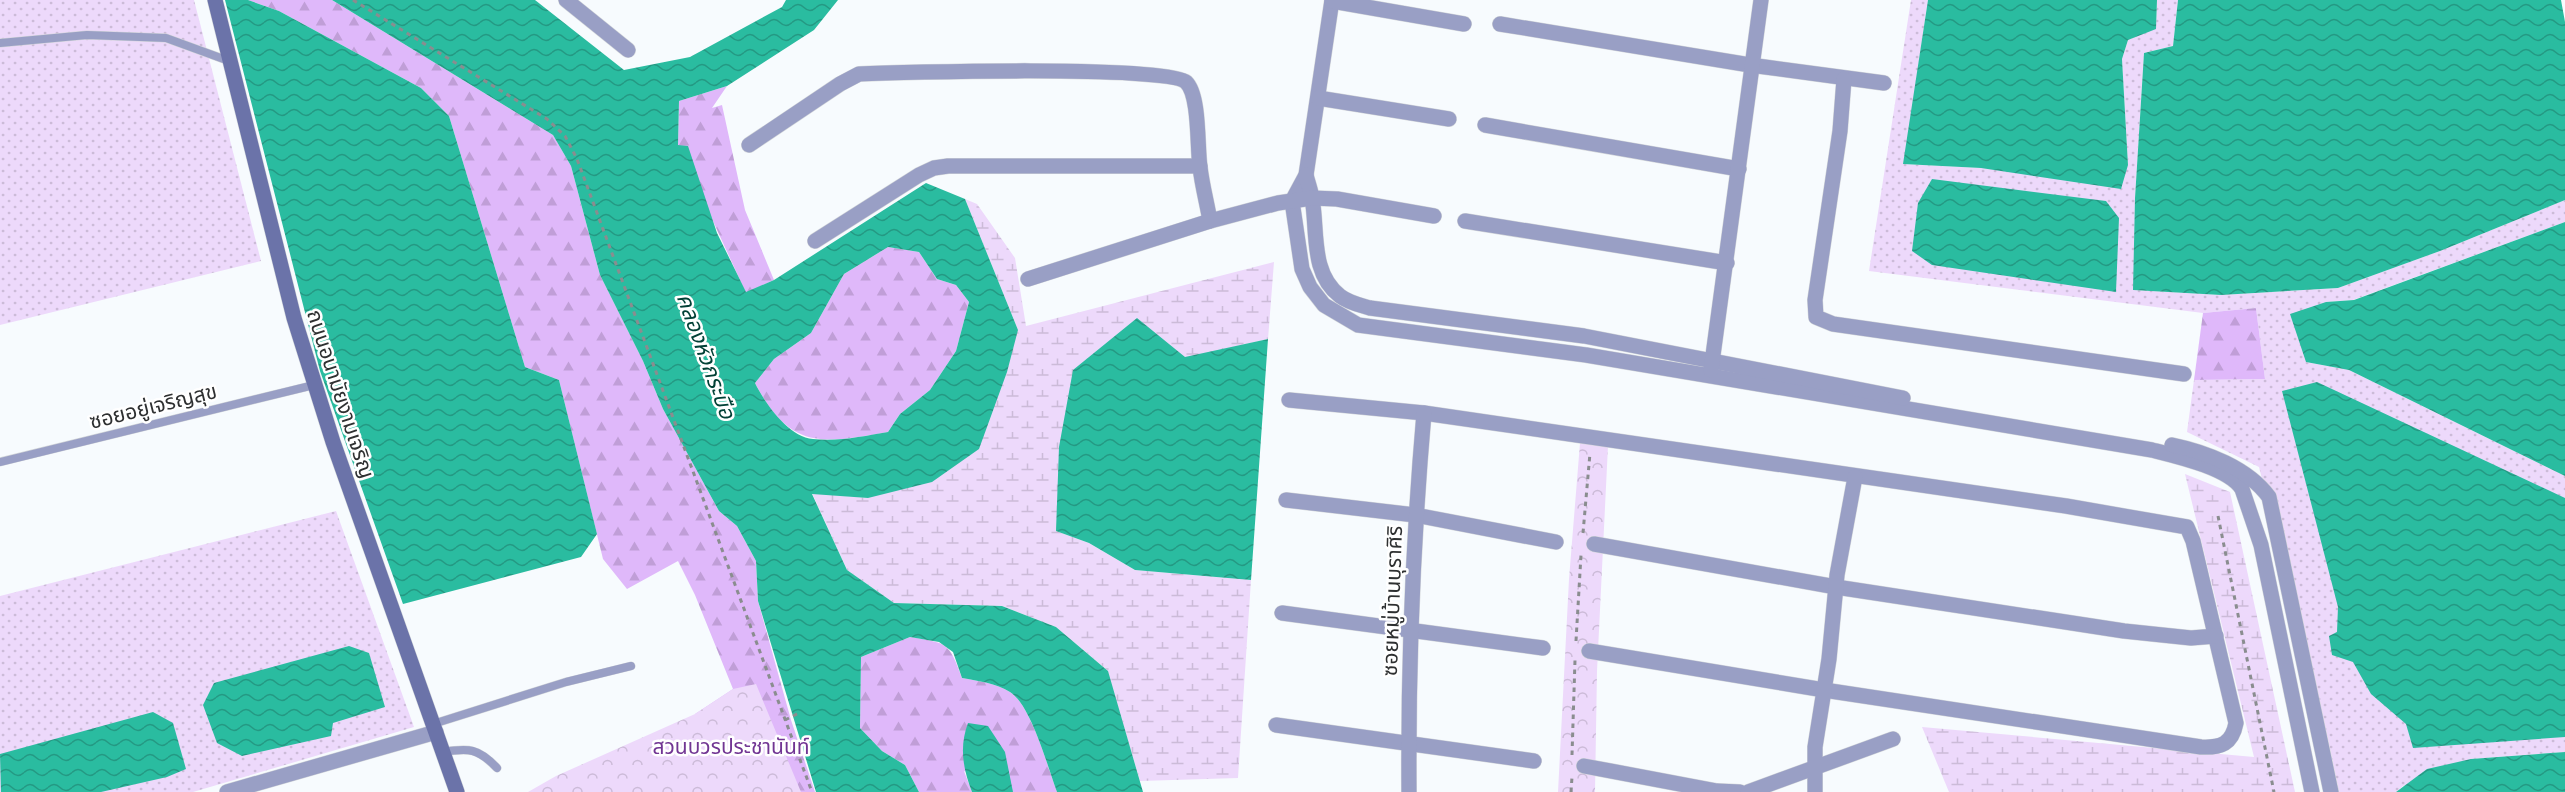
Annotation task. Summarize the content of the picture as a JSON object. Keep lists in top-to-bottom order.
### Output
{
  "streets": {
    "street": ["ถนนอนามัยงามเจริญ", "ซอยหมู่บ้านบุราศิริ"],
    "lane": ["ซอยอยู่เจริญสุข"]
  },
  "crossings": [
    ["ถนนอนามัยงามเจริญ", "ซอยอยู่เจริญสุข"]
  ],
  "water": ["คลองหัวกระบือ"],
  "parks": ["สวนบวรประชานันท์"]
}
